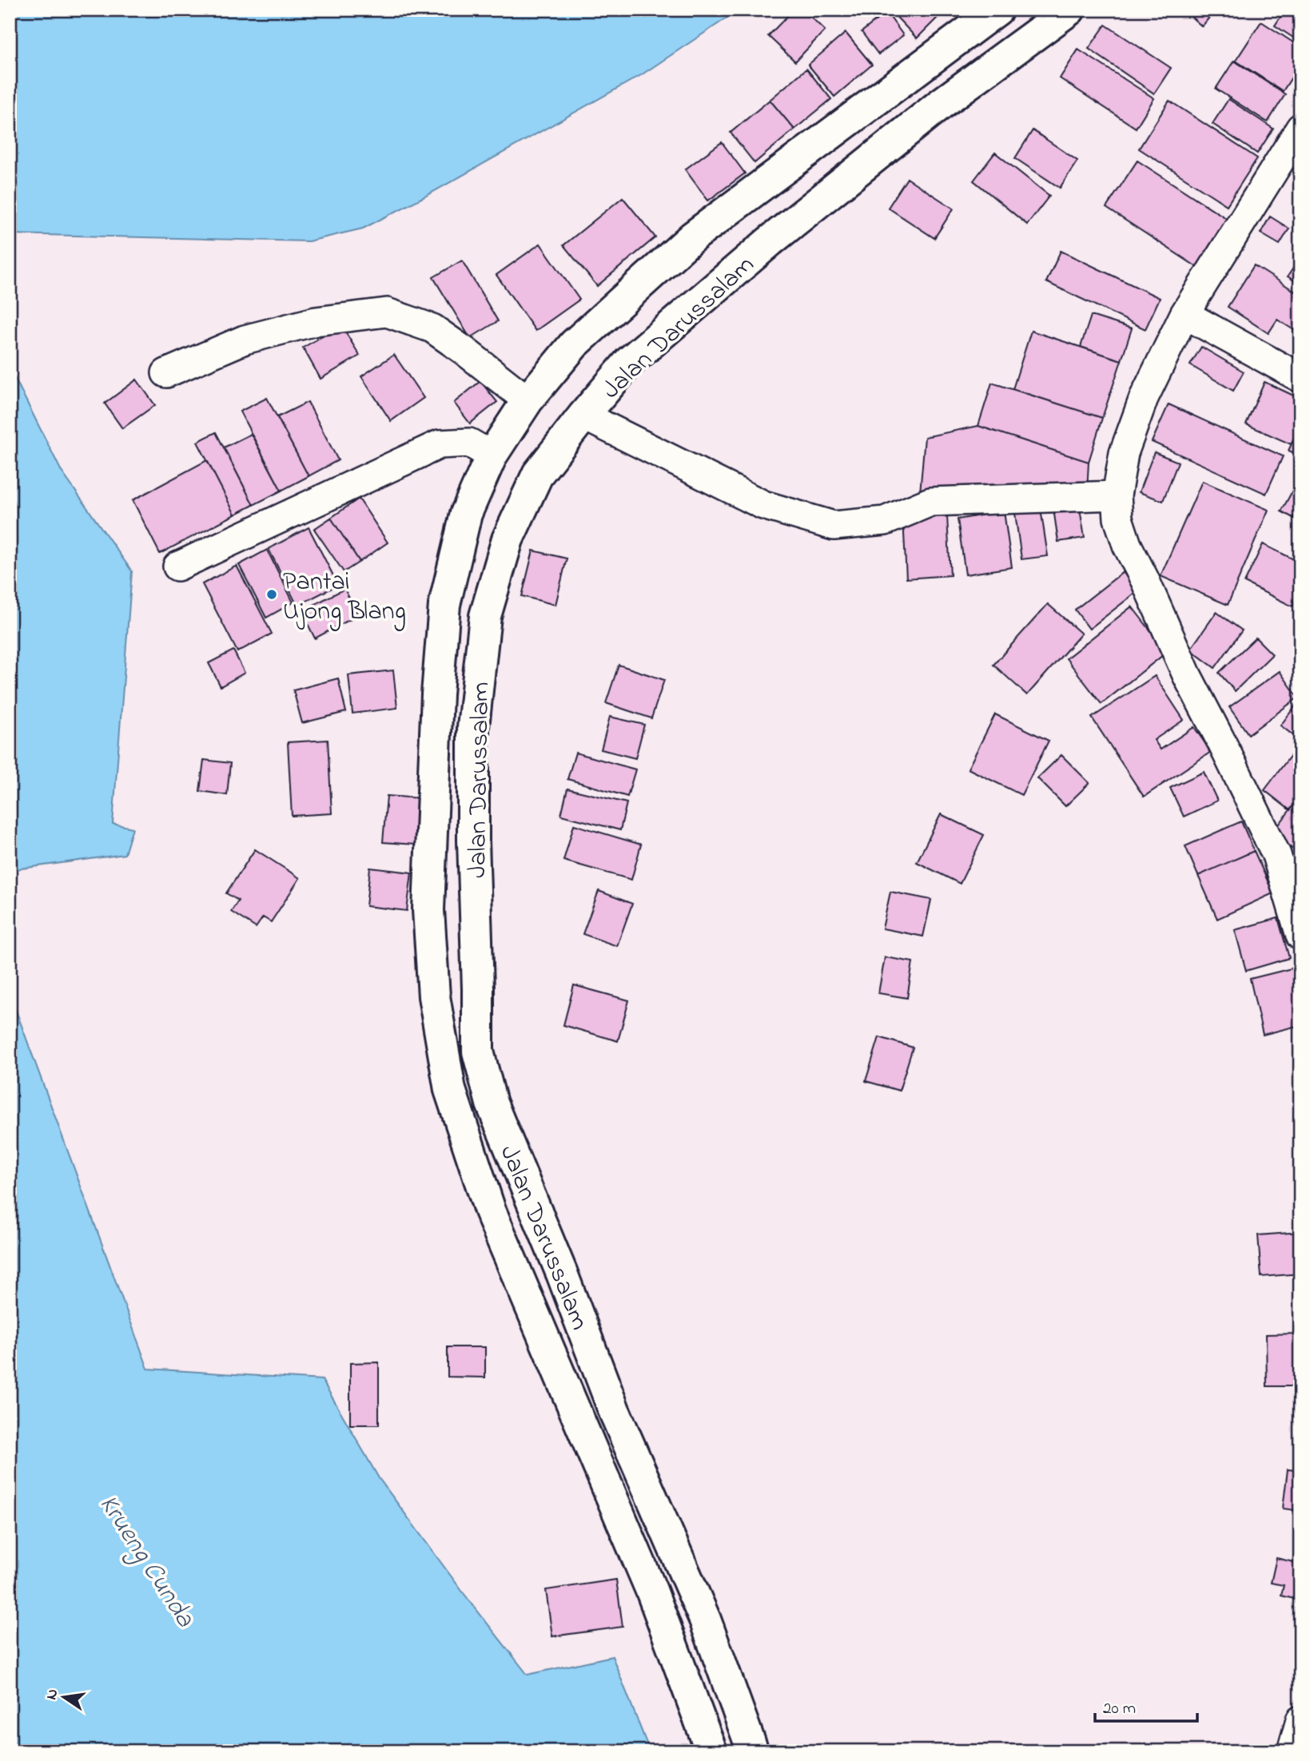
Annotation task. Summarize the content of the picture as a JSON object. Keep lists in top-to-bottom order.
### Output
{
  "streets": {
    "street": ["Jalan Darussalam"]
  },
  "water": ["Krueng Cunda"],
  "places": ["Pantai Ujong Blang"],
  "scale_bar": "20 m",
  "north": "left"
}
